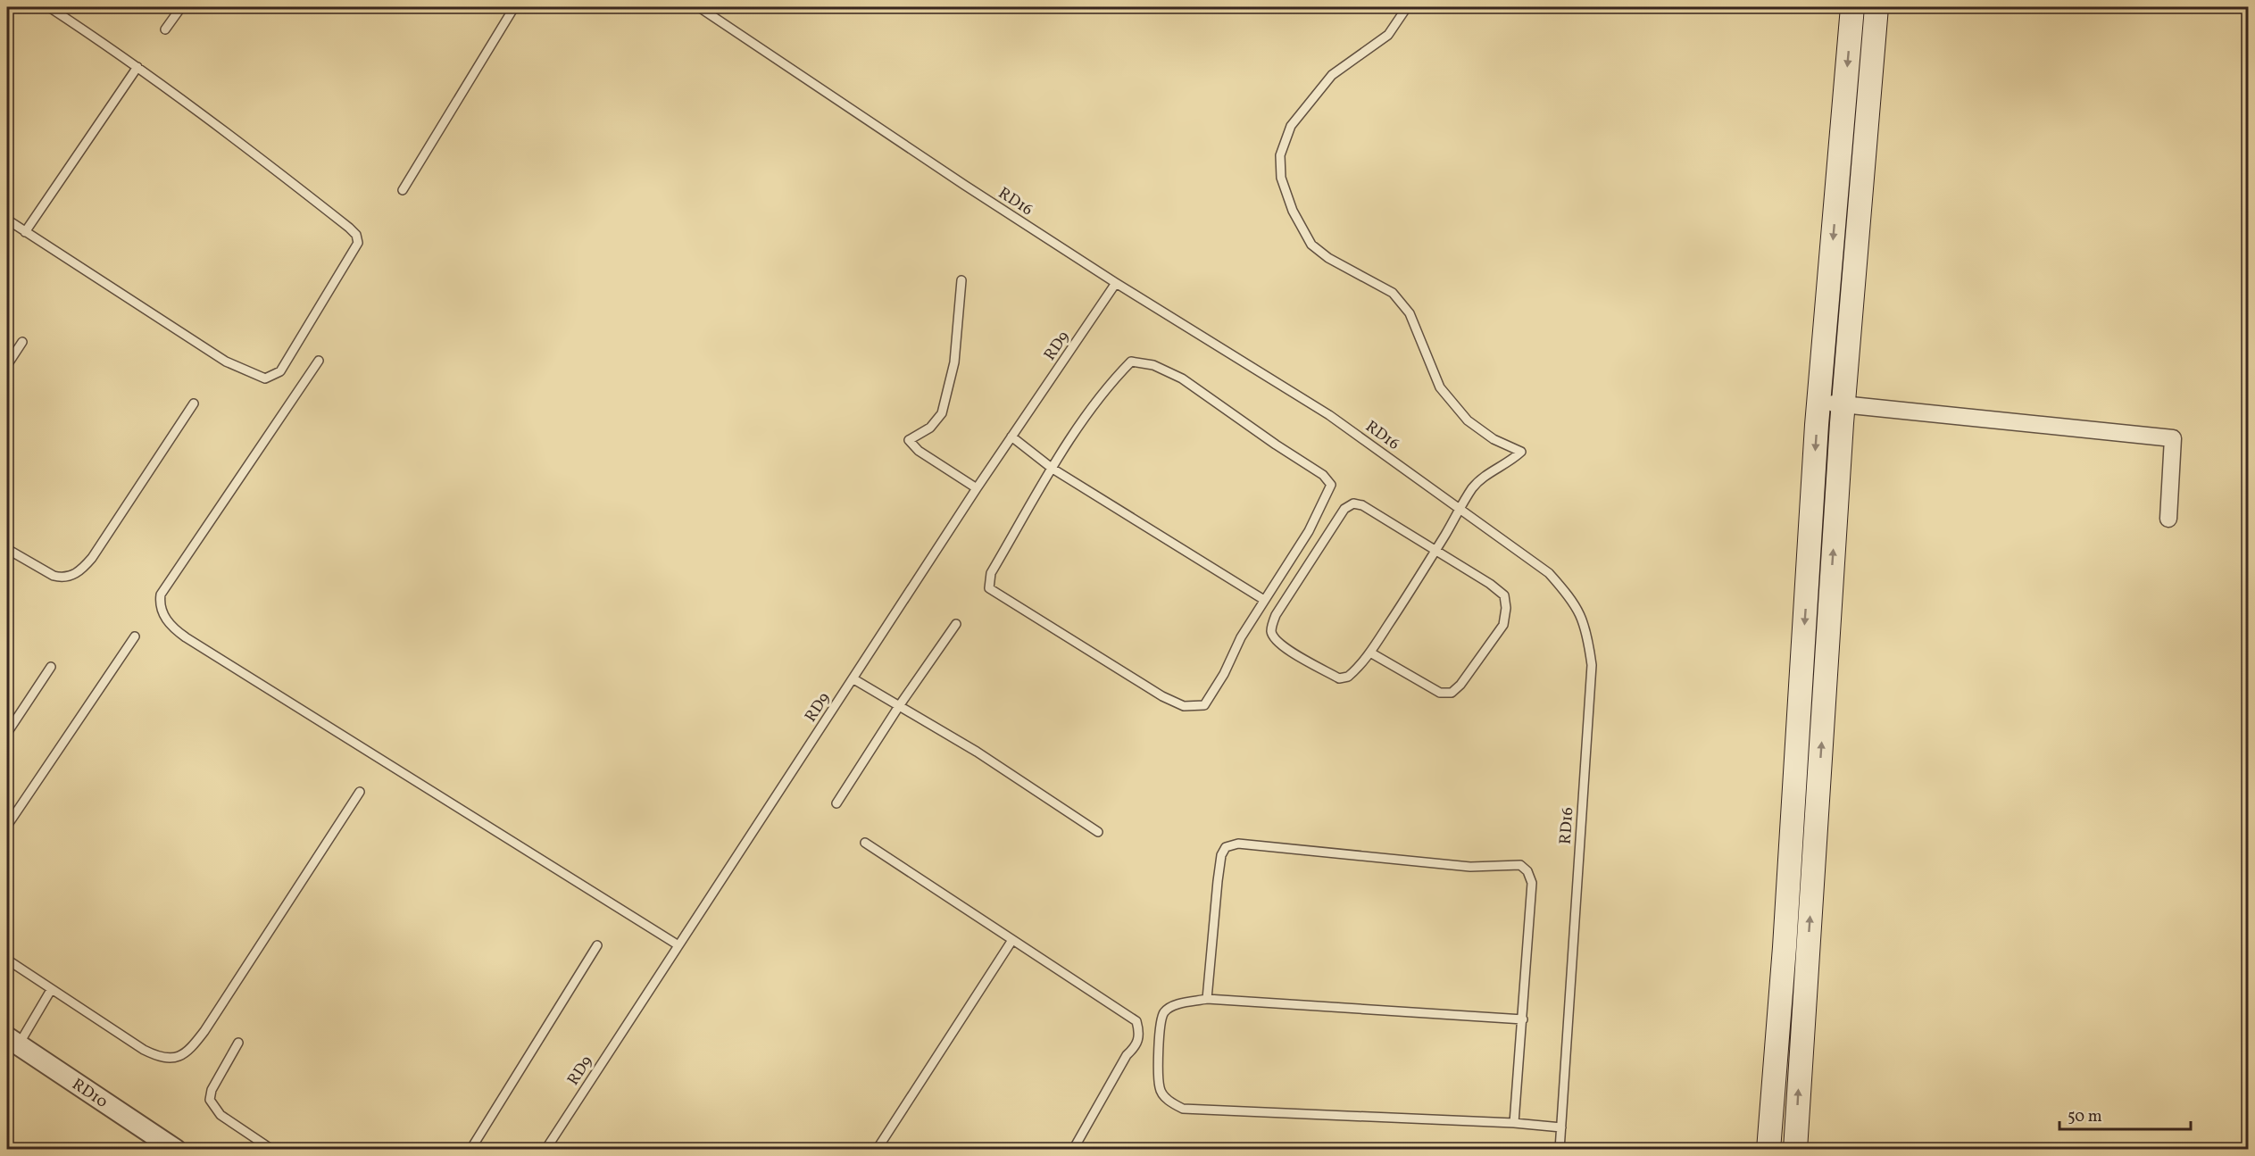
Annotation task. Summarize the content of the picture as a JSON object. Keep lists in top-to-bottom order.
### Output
{
  "streets": {
    "street": ["RD10"],
    "lane": ["RD16", "RD9"]
  },
  "crossings": [
    ["RD16", "RD9"]
  ],
  "scale_bar": "50 m"
}
